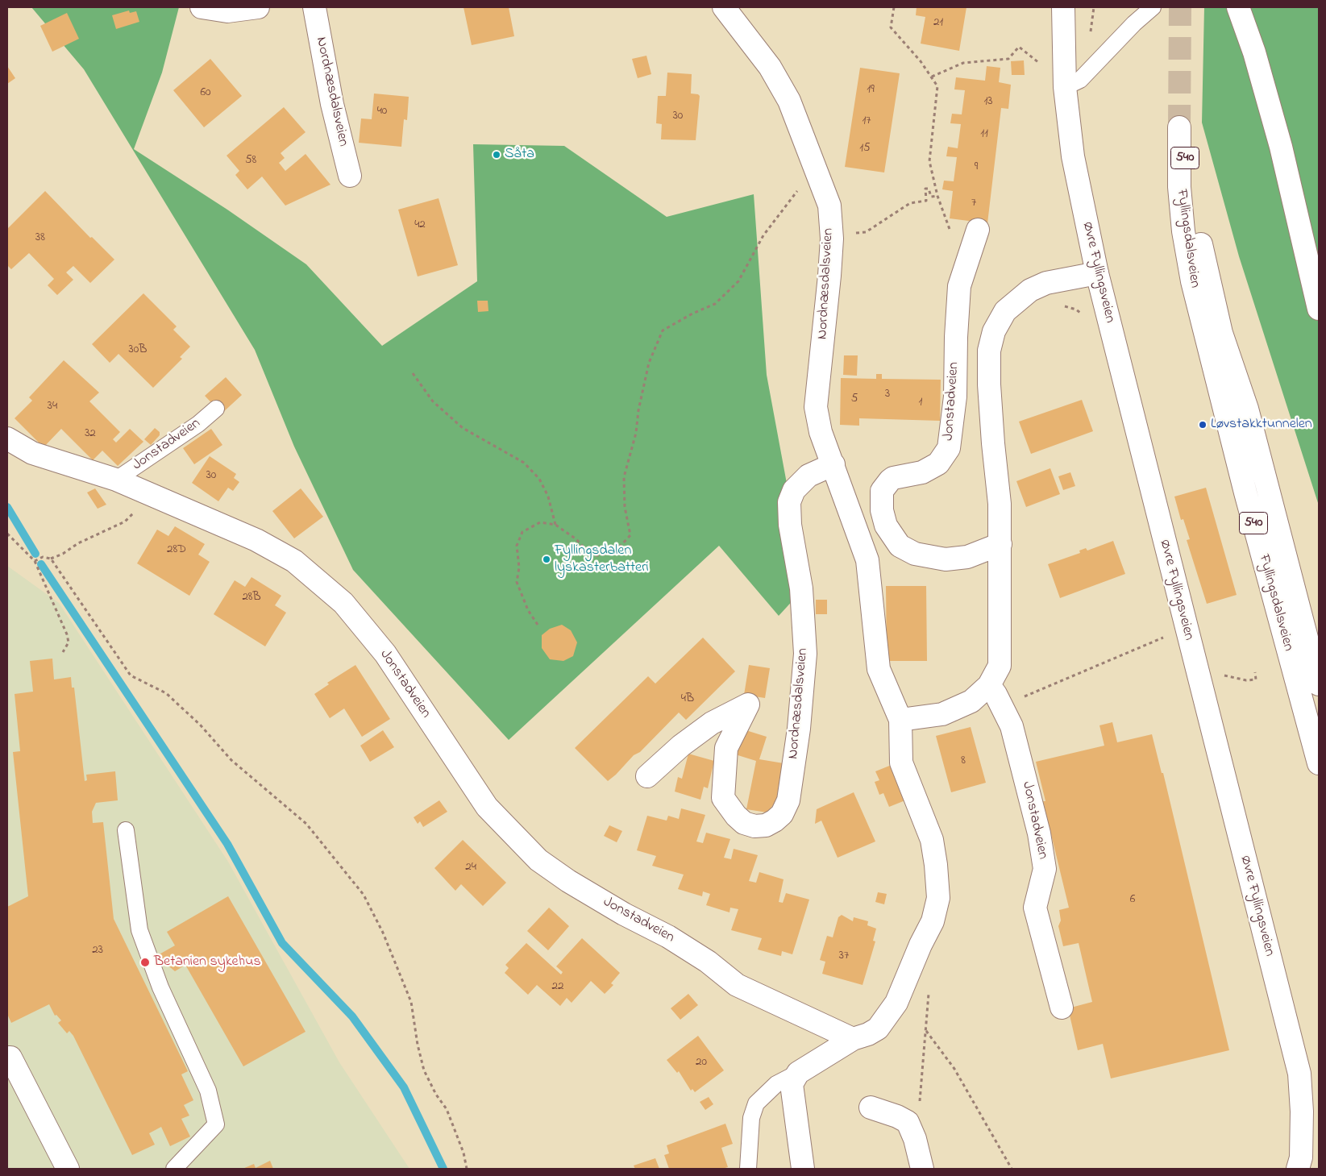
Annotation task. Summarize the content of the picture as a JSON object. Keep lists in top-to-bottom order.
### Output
{
  "streets": {
    "street": [
      "Nordnæsdalsveien",
      "540",
      "Fyllingsdalsveien",
      "Øvre Fyllingsveien",
      "Jonstadveien"
    ]
  },
  "places": [
    "Såta",
    "Løvstakktunnelen",
    "Fyllingsdalen lyskasterbatteri",
    "Betanien sykehus"
  ],
  "house_numbers": [
    "21",
    "19",
    "60",
    "13",
    "40",
    "30",
    "17",
    "11",
    "15",
    "58",
    "9",
    "7",
    "42",
    "38",
    "30B",
    "3",
    "5",
    "1",
    "34",
    "32",
    "30",
    "28D",
    "28B",
    "4B",
    "8",
    "24",
    "6",
    "23",
    "37",
    "22",
    "20"
  ]
}
